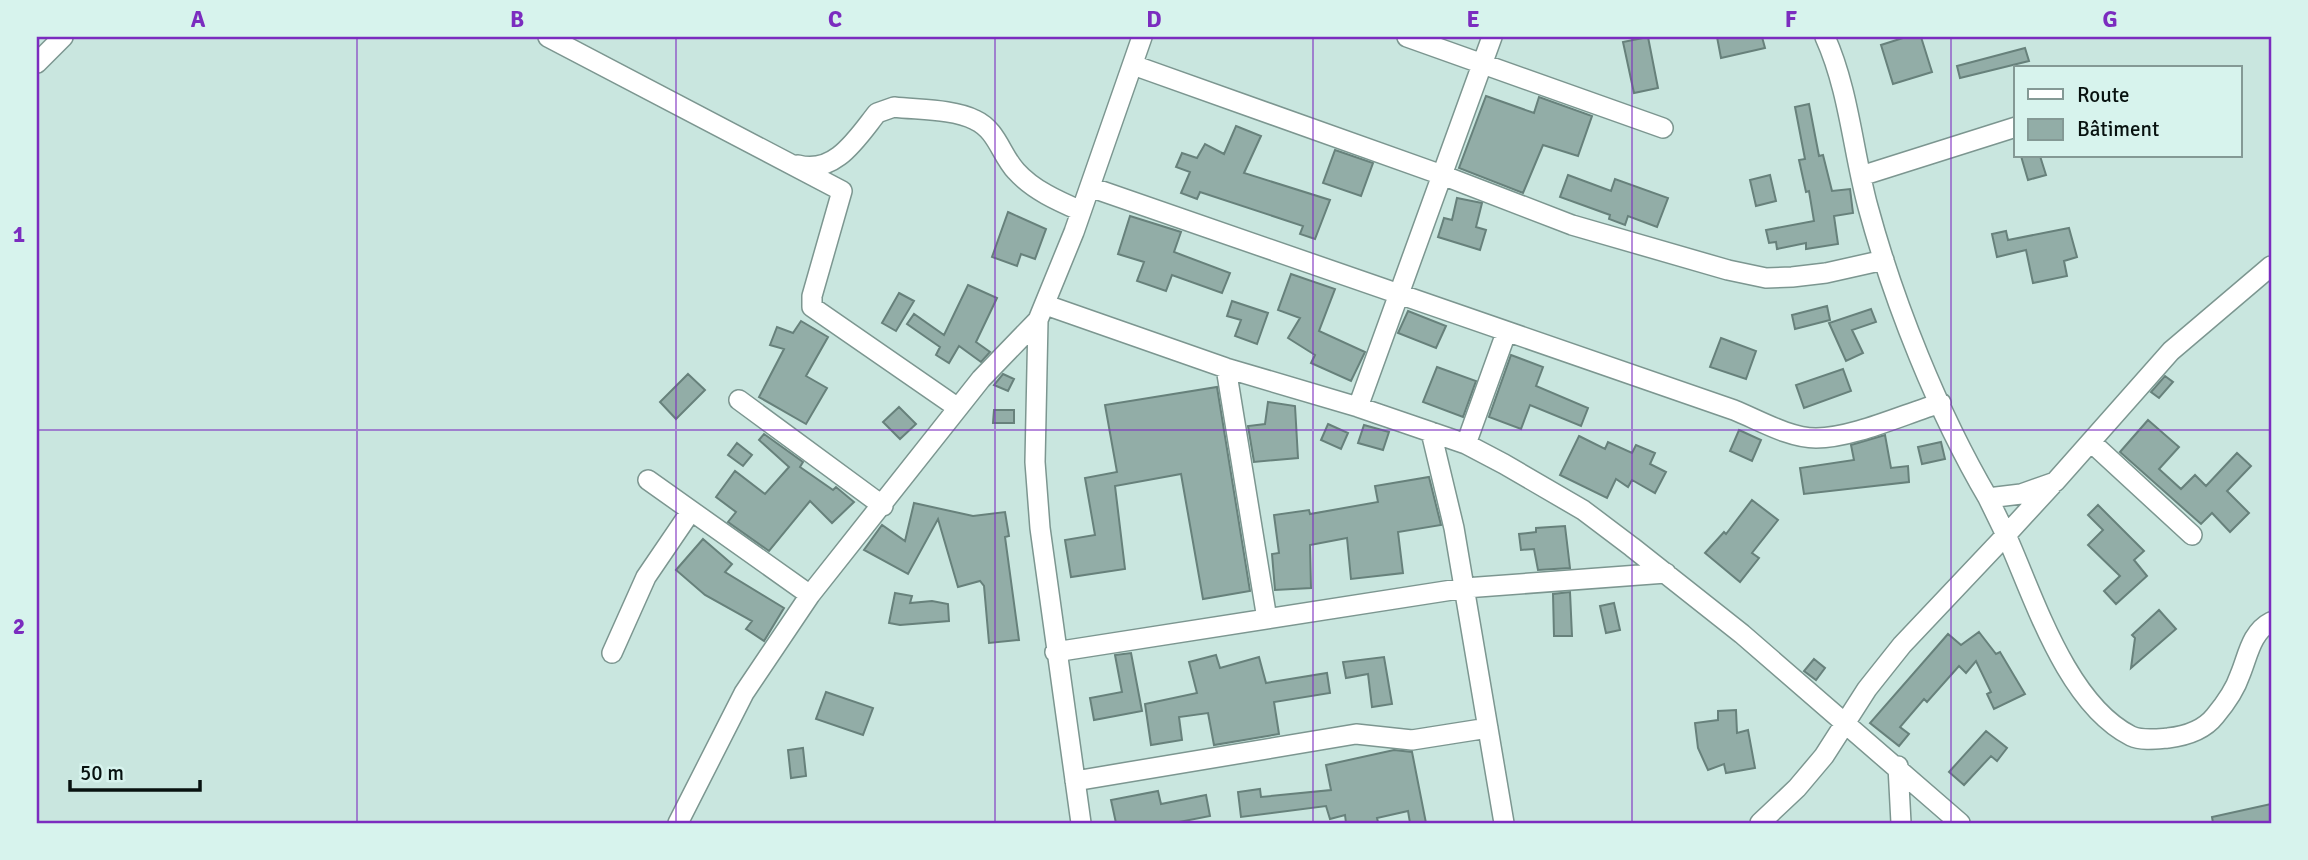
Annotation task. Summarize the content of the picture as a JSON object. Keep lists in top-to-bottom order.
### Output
{
  "legend": ["Route", "Bâtiment"],
  "scale_bar": "50 m",
  "grid": {
    "columns": [
      "A",
      "B",
      "C",
      "D",
      "E",
      "F",
      "G"
    ],
    "rows": ["1", "2"]
  }
}
